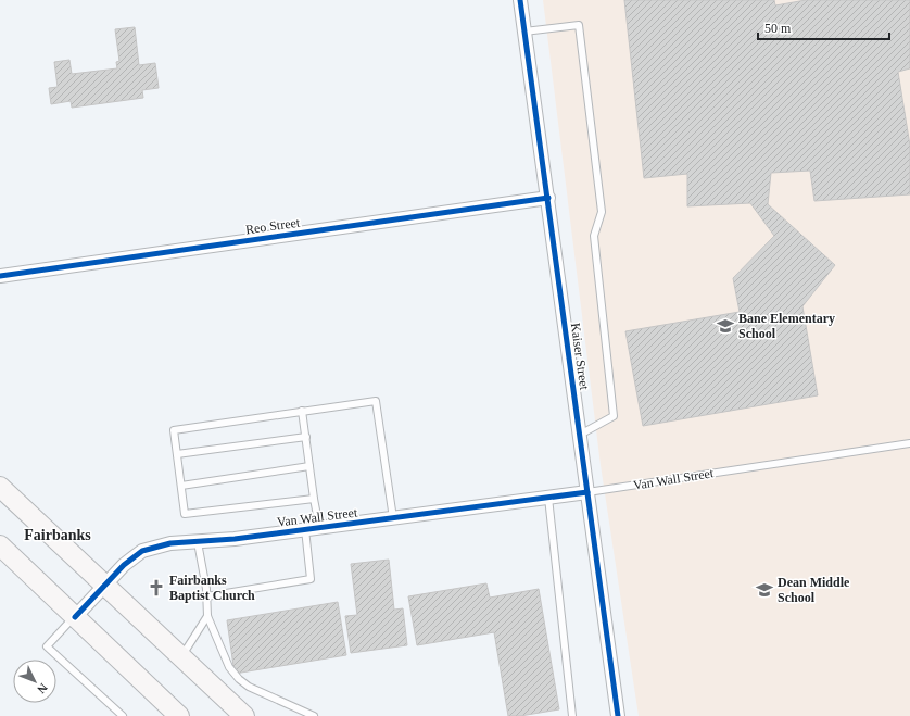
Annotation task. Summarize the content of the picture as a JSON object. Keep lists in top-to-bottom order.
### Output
{
  "streets": {
    "street": ["Reo Street", "Kaiser Street", "Van Wall Street"]
  },
  "crossings": [
    ["Reo Street", "Kaiser Street"],
    ["Kaiser Street", "Van Wall Street"]
  ],
  "districts": ["Fairbanks"],
  "places": {
    "school or university": ["Bane Elementary School", "Dean Middle School"],
    "church": ["Fairbanks Baptist Church"]
  },
  "scale_bar": "50 m",
  "north": "bottom right"
}
